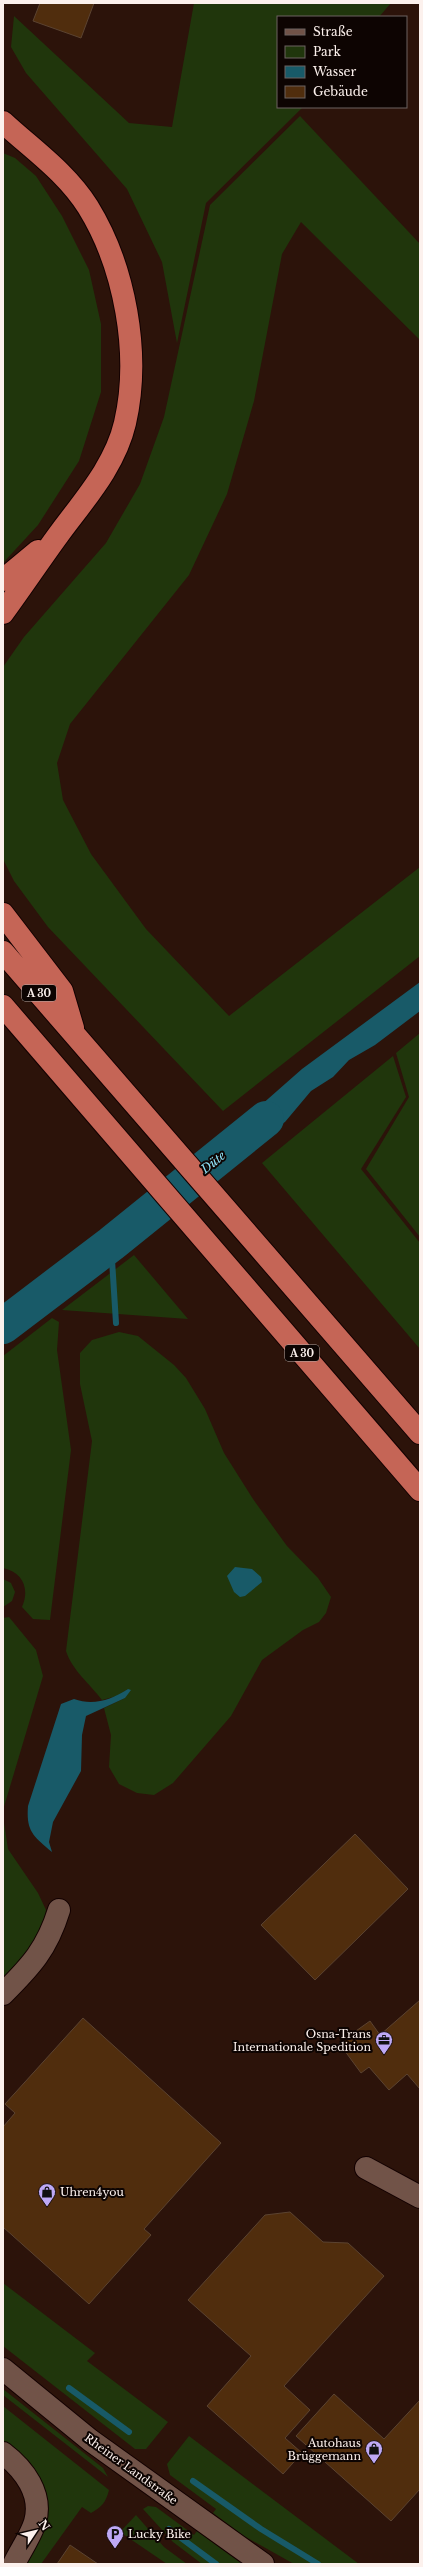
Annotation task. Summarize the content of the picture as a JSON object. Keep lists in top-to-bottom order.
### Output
{
  "streets": {
    "highway": ["A 30"],
    "street": ["Rheiner Landstraße"]
  },
  "water": ["Düte"],
  "places": {
    "office": ["Osna-Trans Internationale Spedition"],
    "shop": ["Uhren4you", "Autohaus Brüggemann"],
    "parking": ["Lucky Bike"]
  },
  "legend": [
    "Straße",
    "Park",
    "Wasser",
    "Gebäude"
  ],
  "north": "top right"
}
